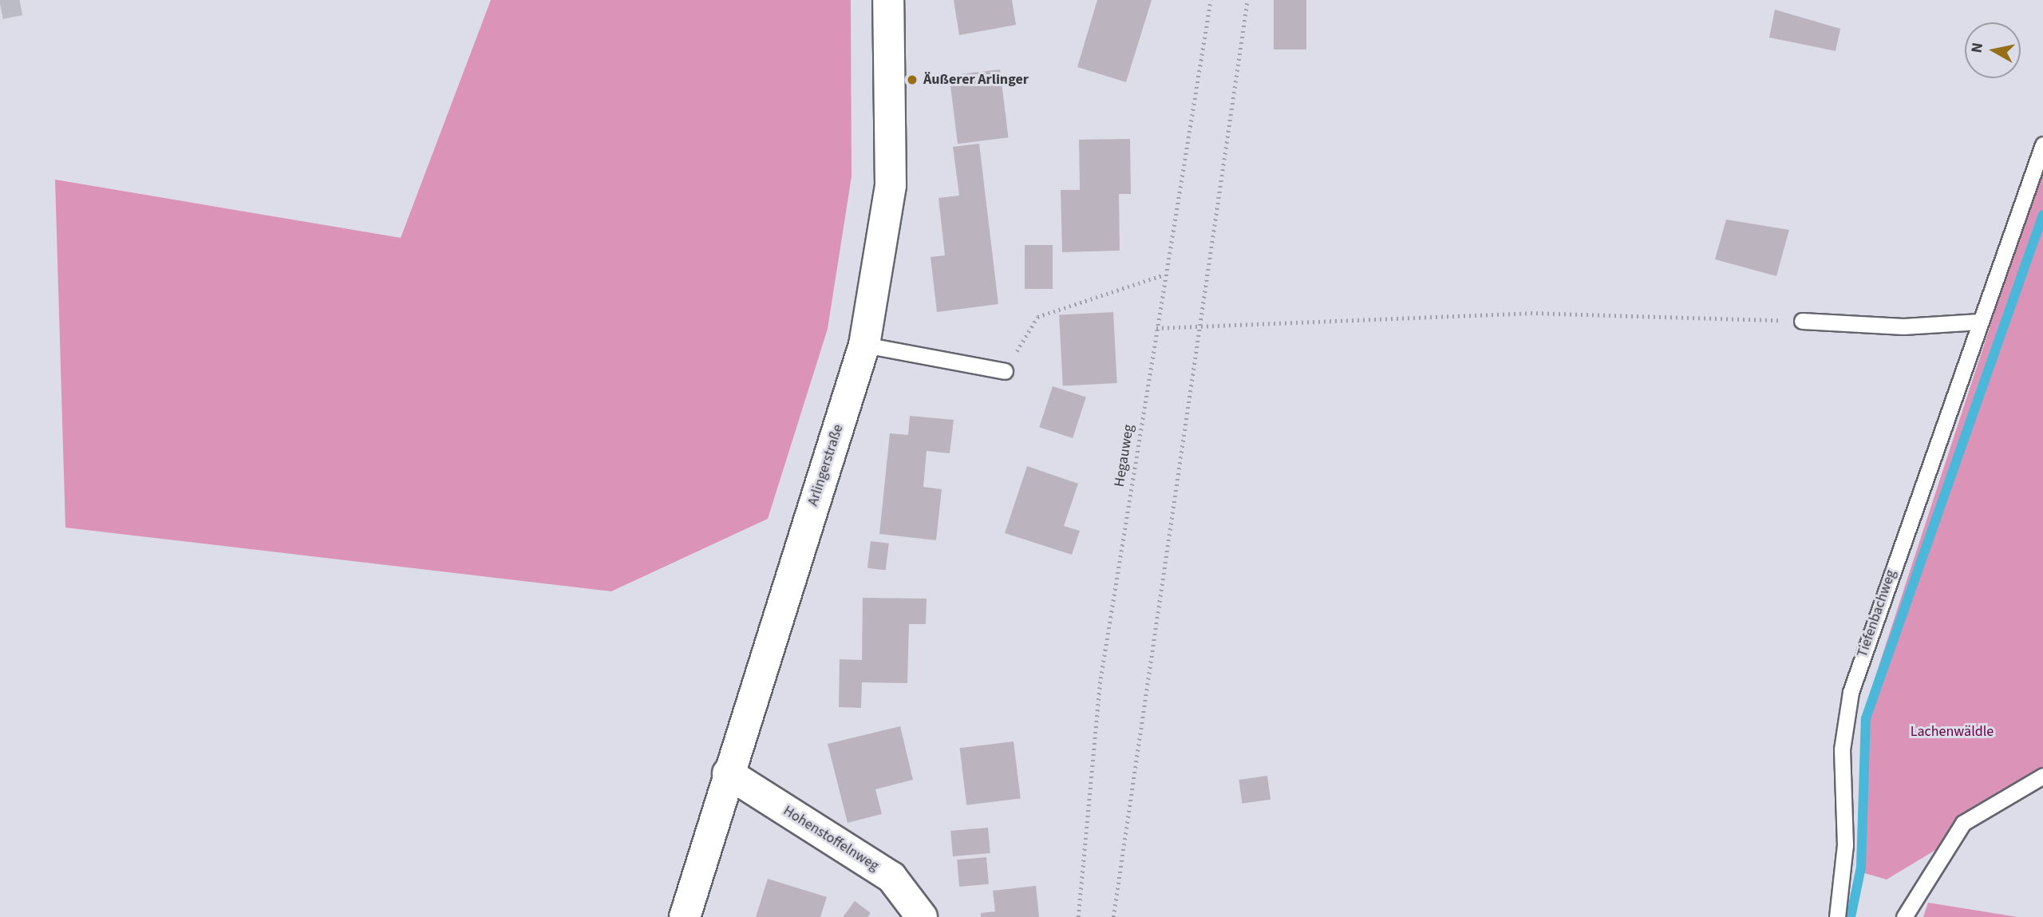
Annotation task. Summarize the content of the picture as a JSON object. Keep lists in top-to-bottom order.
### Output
{
  "streets": {
    "main road": ["Arlingerstraße", "Hohenstoffelnweg"],
    "lane": ["Tiefenbachweg"],
    "path": ["Hegauweg"]
  },
  "crossings": [
    ["Arlingerstraße", "Hohenstoffelnweg"]
  ],
  "parks": ["Lachenwäldle"],
  "places": ["Äußerer Arlinger"],
  "north": "left"
}
